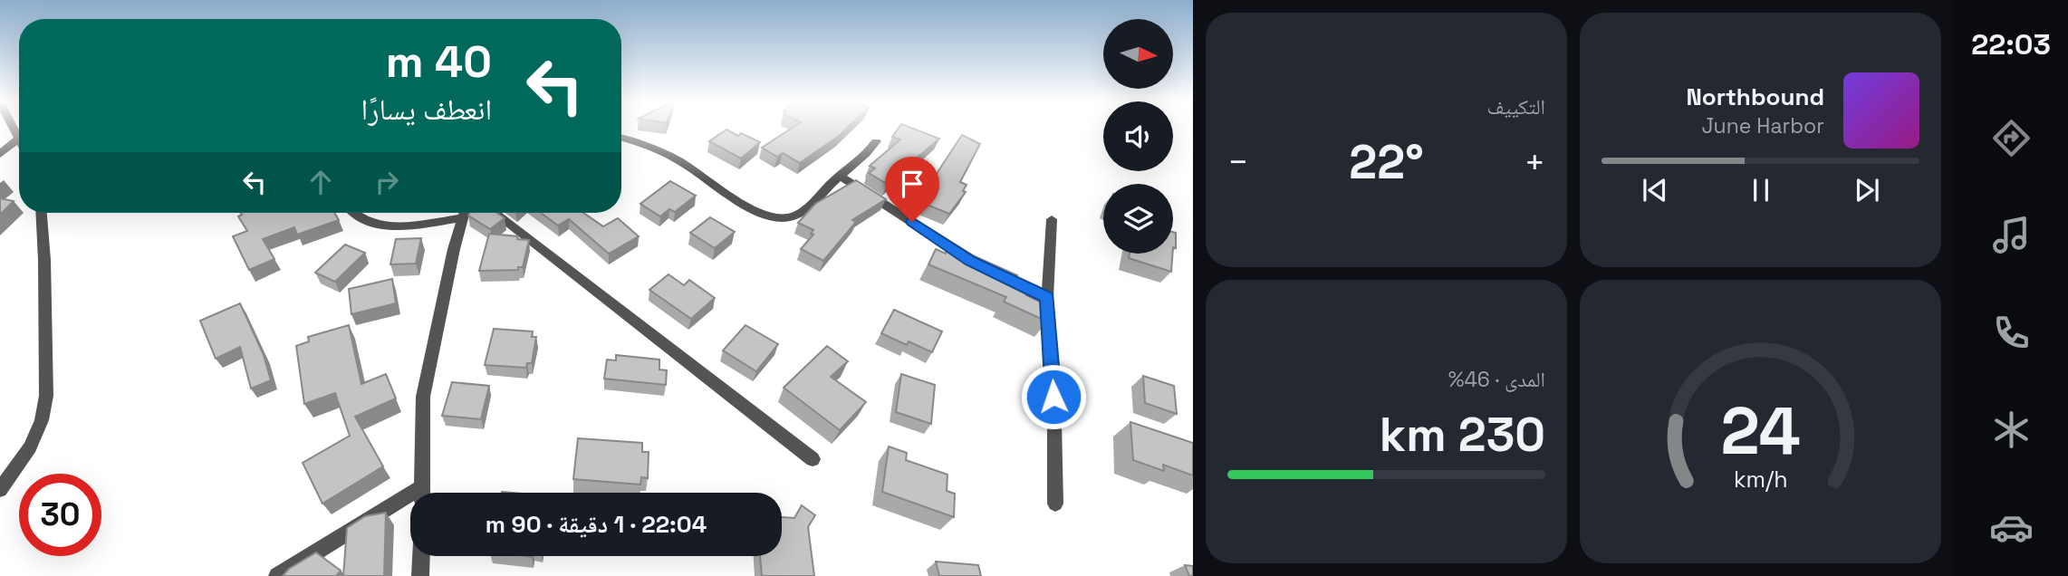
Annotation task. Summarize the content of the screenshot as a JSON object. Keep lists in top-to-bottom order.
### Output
{
  "north": "right",
  "page": {
    "tabs": "22:03",
    "tile": [
      "التكييف",
      ["المدى · 46%", "230 km"]
    ],
    "turn": ["40 m", "انعطف يسارًا"],
    "song": ["Northbound", "June Harbor"],
    "heat": ["−", "22°", "+"],
    "limit": "30",
    "trip": "22:04 · 1 دقيقة · 90 m",
    "gauge": ["24", "km/h"]
  }
}
